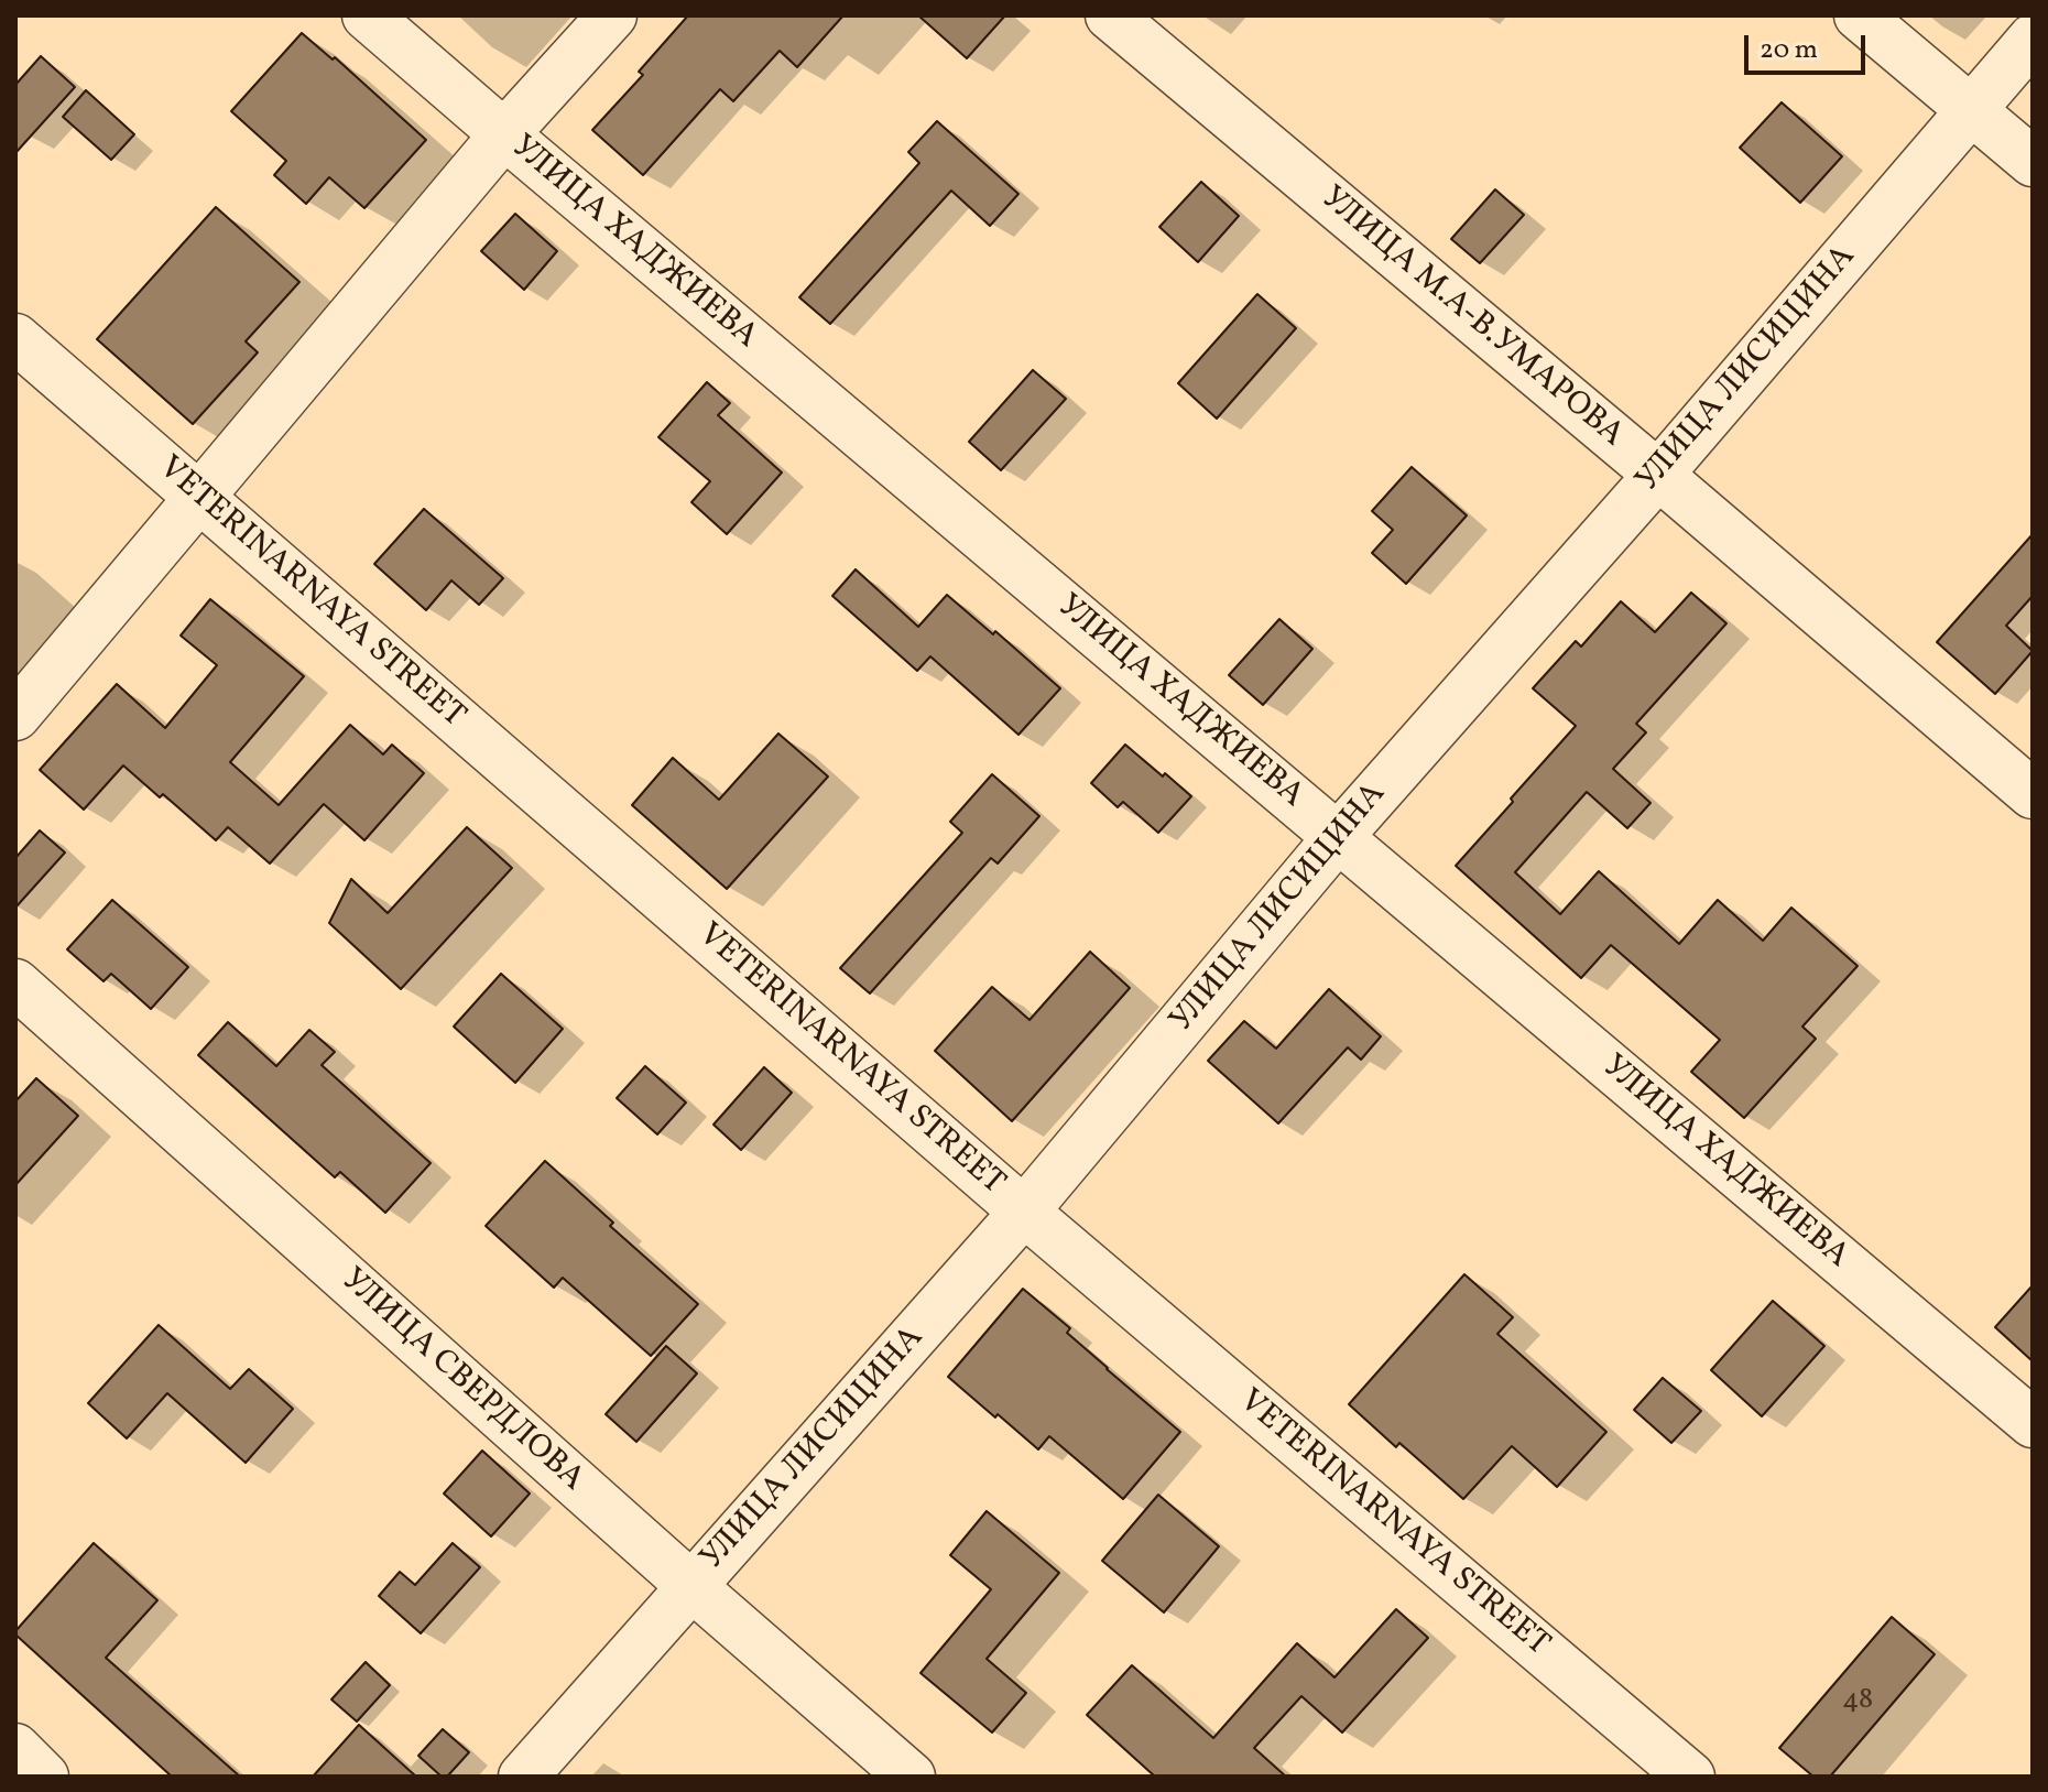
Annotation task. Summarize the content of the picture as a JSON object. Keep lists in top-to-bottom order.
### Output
{
  "streets": {
    "street": [
      "УЛИЦА ХАДЖИЕВА",
      "УЛИЦА М.А-В.УМАРОВА",
      "УЛИЦА ЛИСИЦИНА",
      "VETERINARNAYA STREET",
      "УЛИЦА СВЕРДЛОВА"
    ]
  },
  "crossings": [
    ["УЛИЦА ХАДЖИЕВА", "УЛИЦА ЛИСИЦИНА"],
    ["УЛИЦА М.А-В.УМАРОВА", "УЛИЦА ЛИСИЦИНА"],
    ["УЛИЦА ЛИСИЦИНА", "VETERINARNAYA STREET"],
    ["УЛИЦА ЛИСИЦИНА", "УЛИЦА СВЕРДЛОВА"]
  ],
  "house_numbers": ["48"],
  "scale_bar": "20 m"
}
